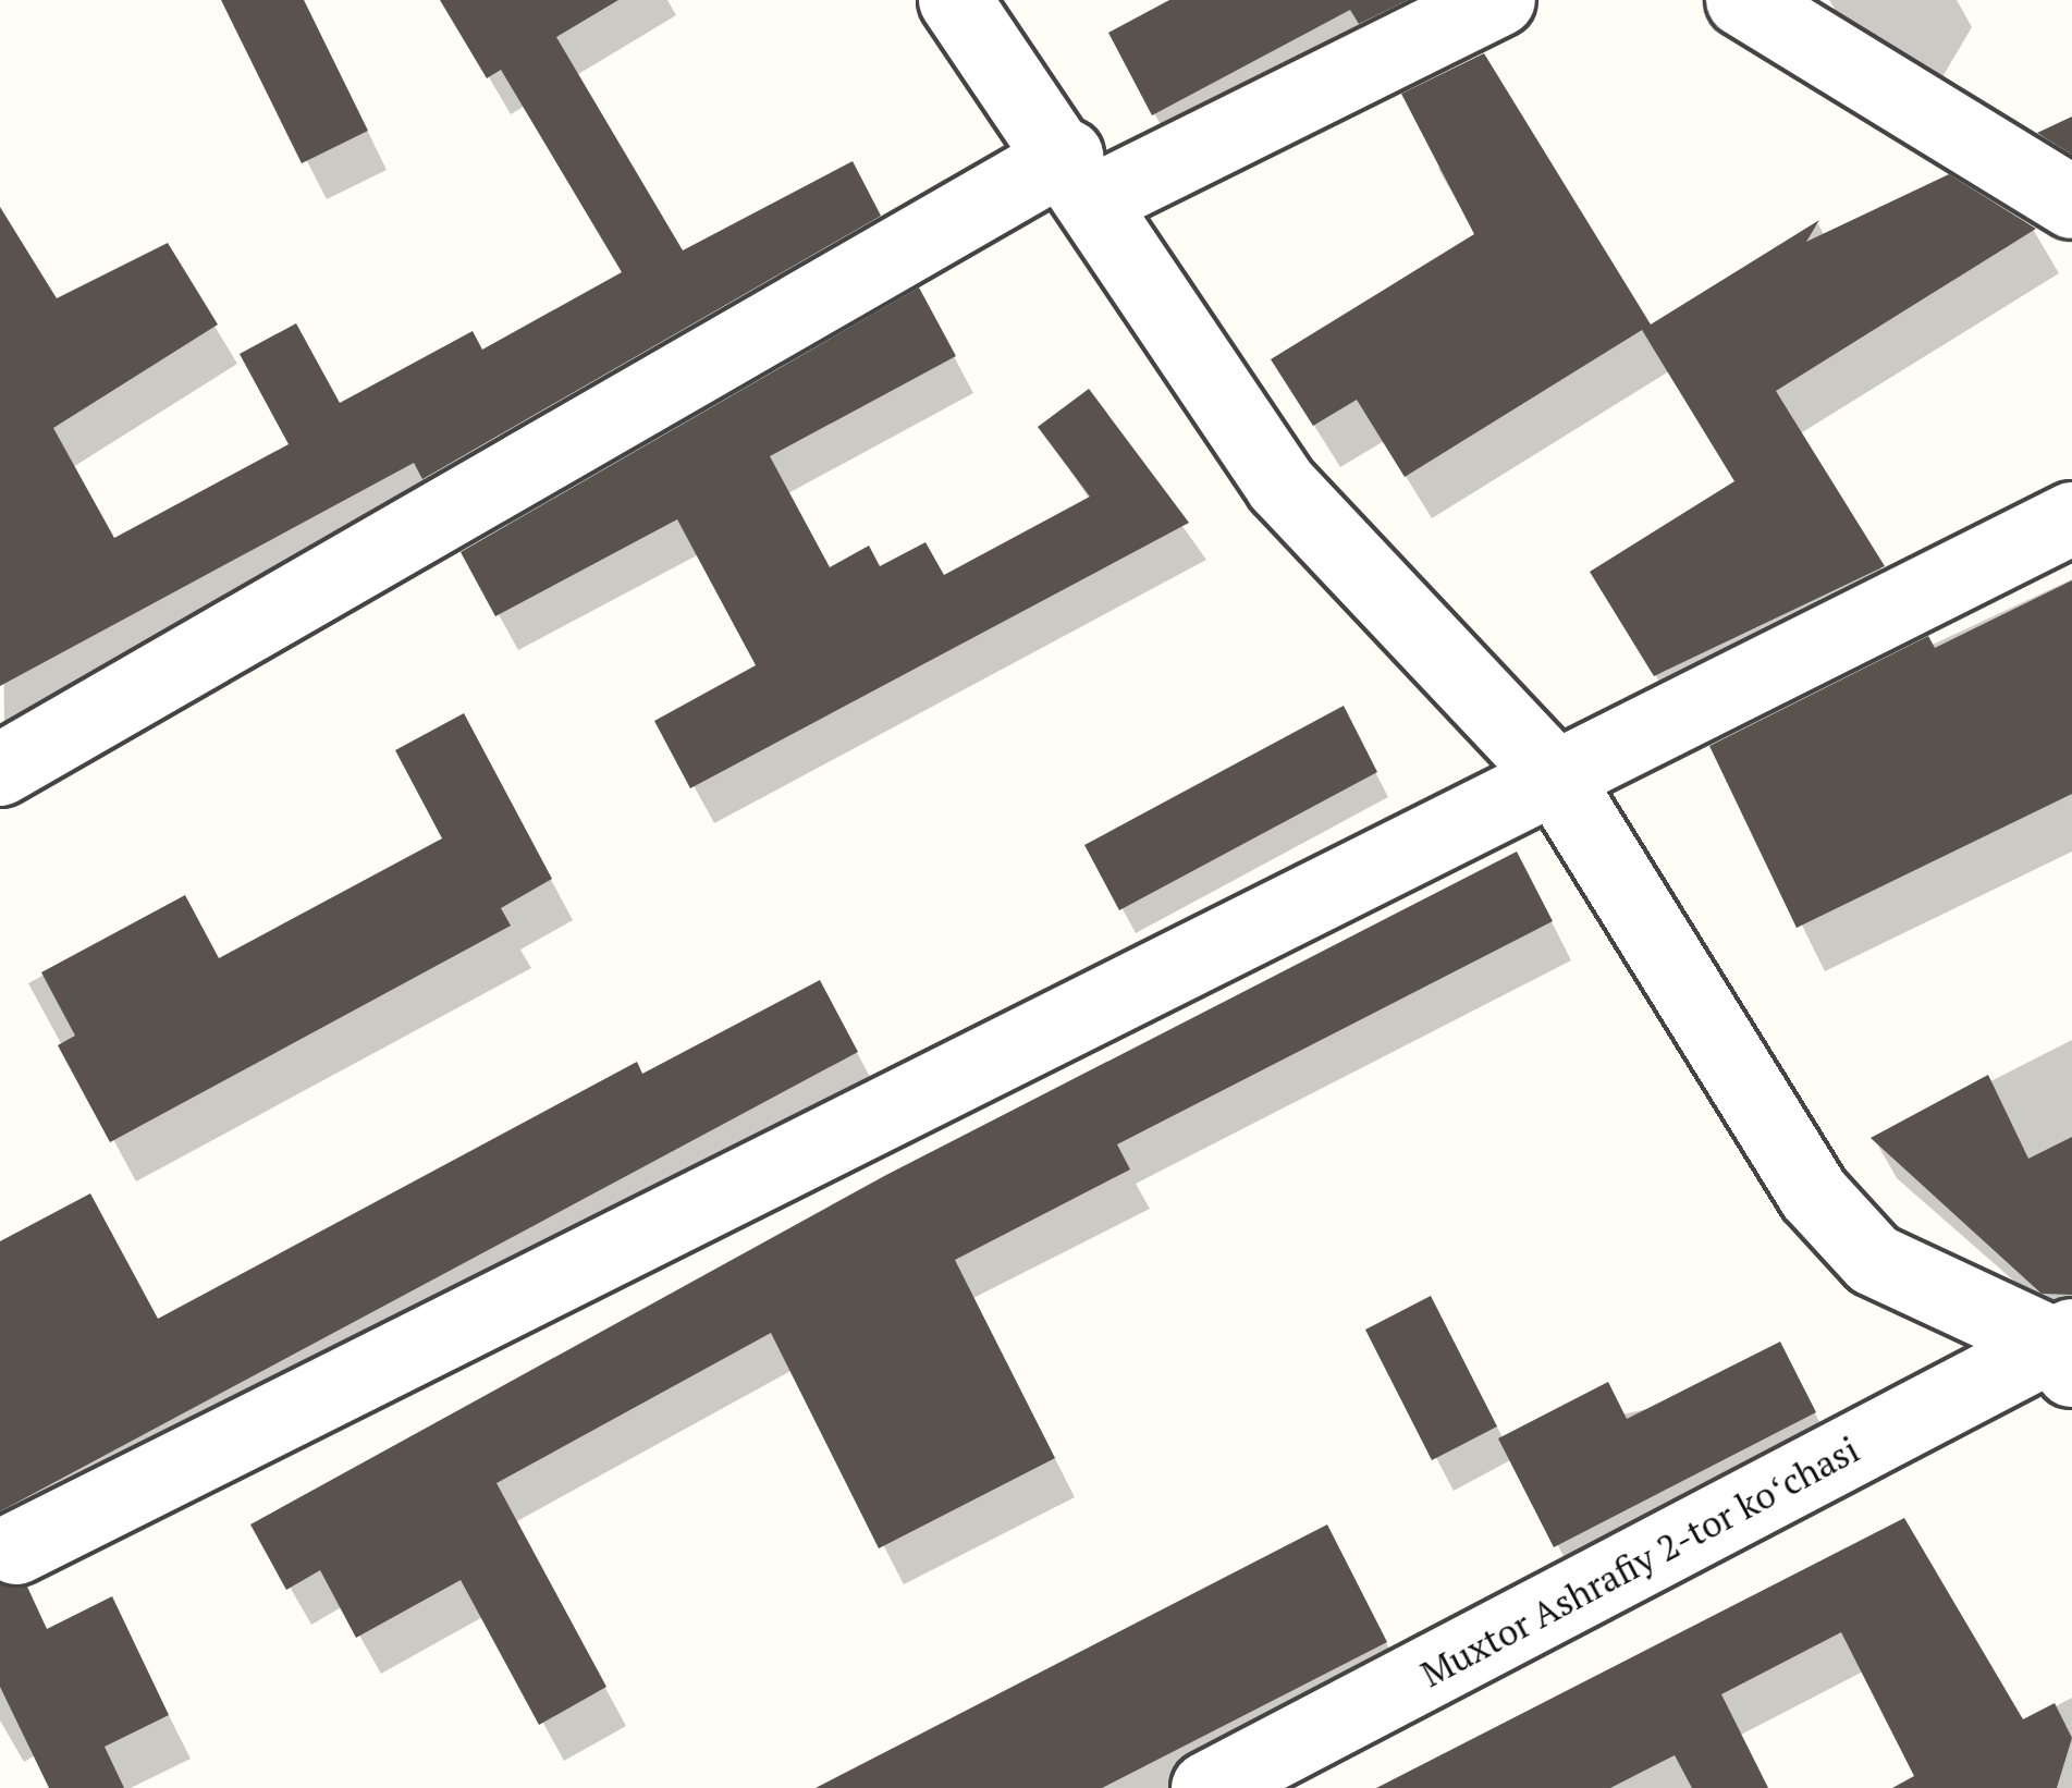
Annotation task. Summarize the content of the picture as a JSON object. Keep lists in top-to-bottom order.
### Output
{
  "streets": {
    "street": ["Muxtor Ashrafiy 2-tor koʻchasi"]
  }
}
